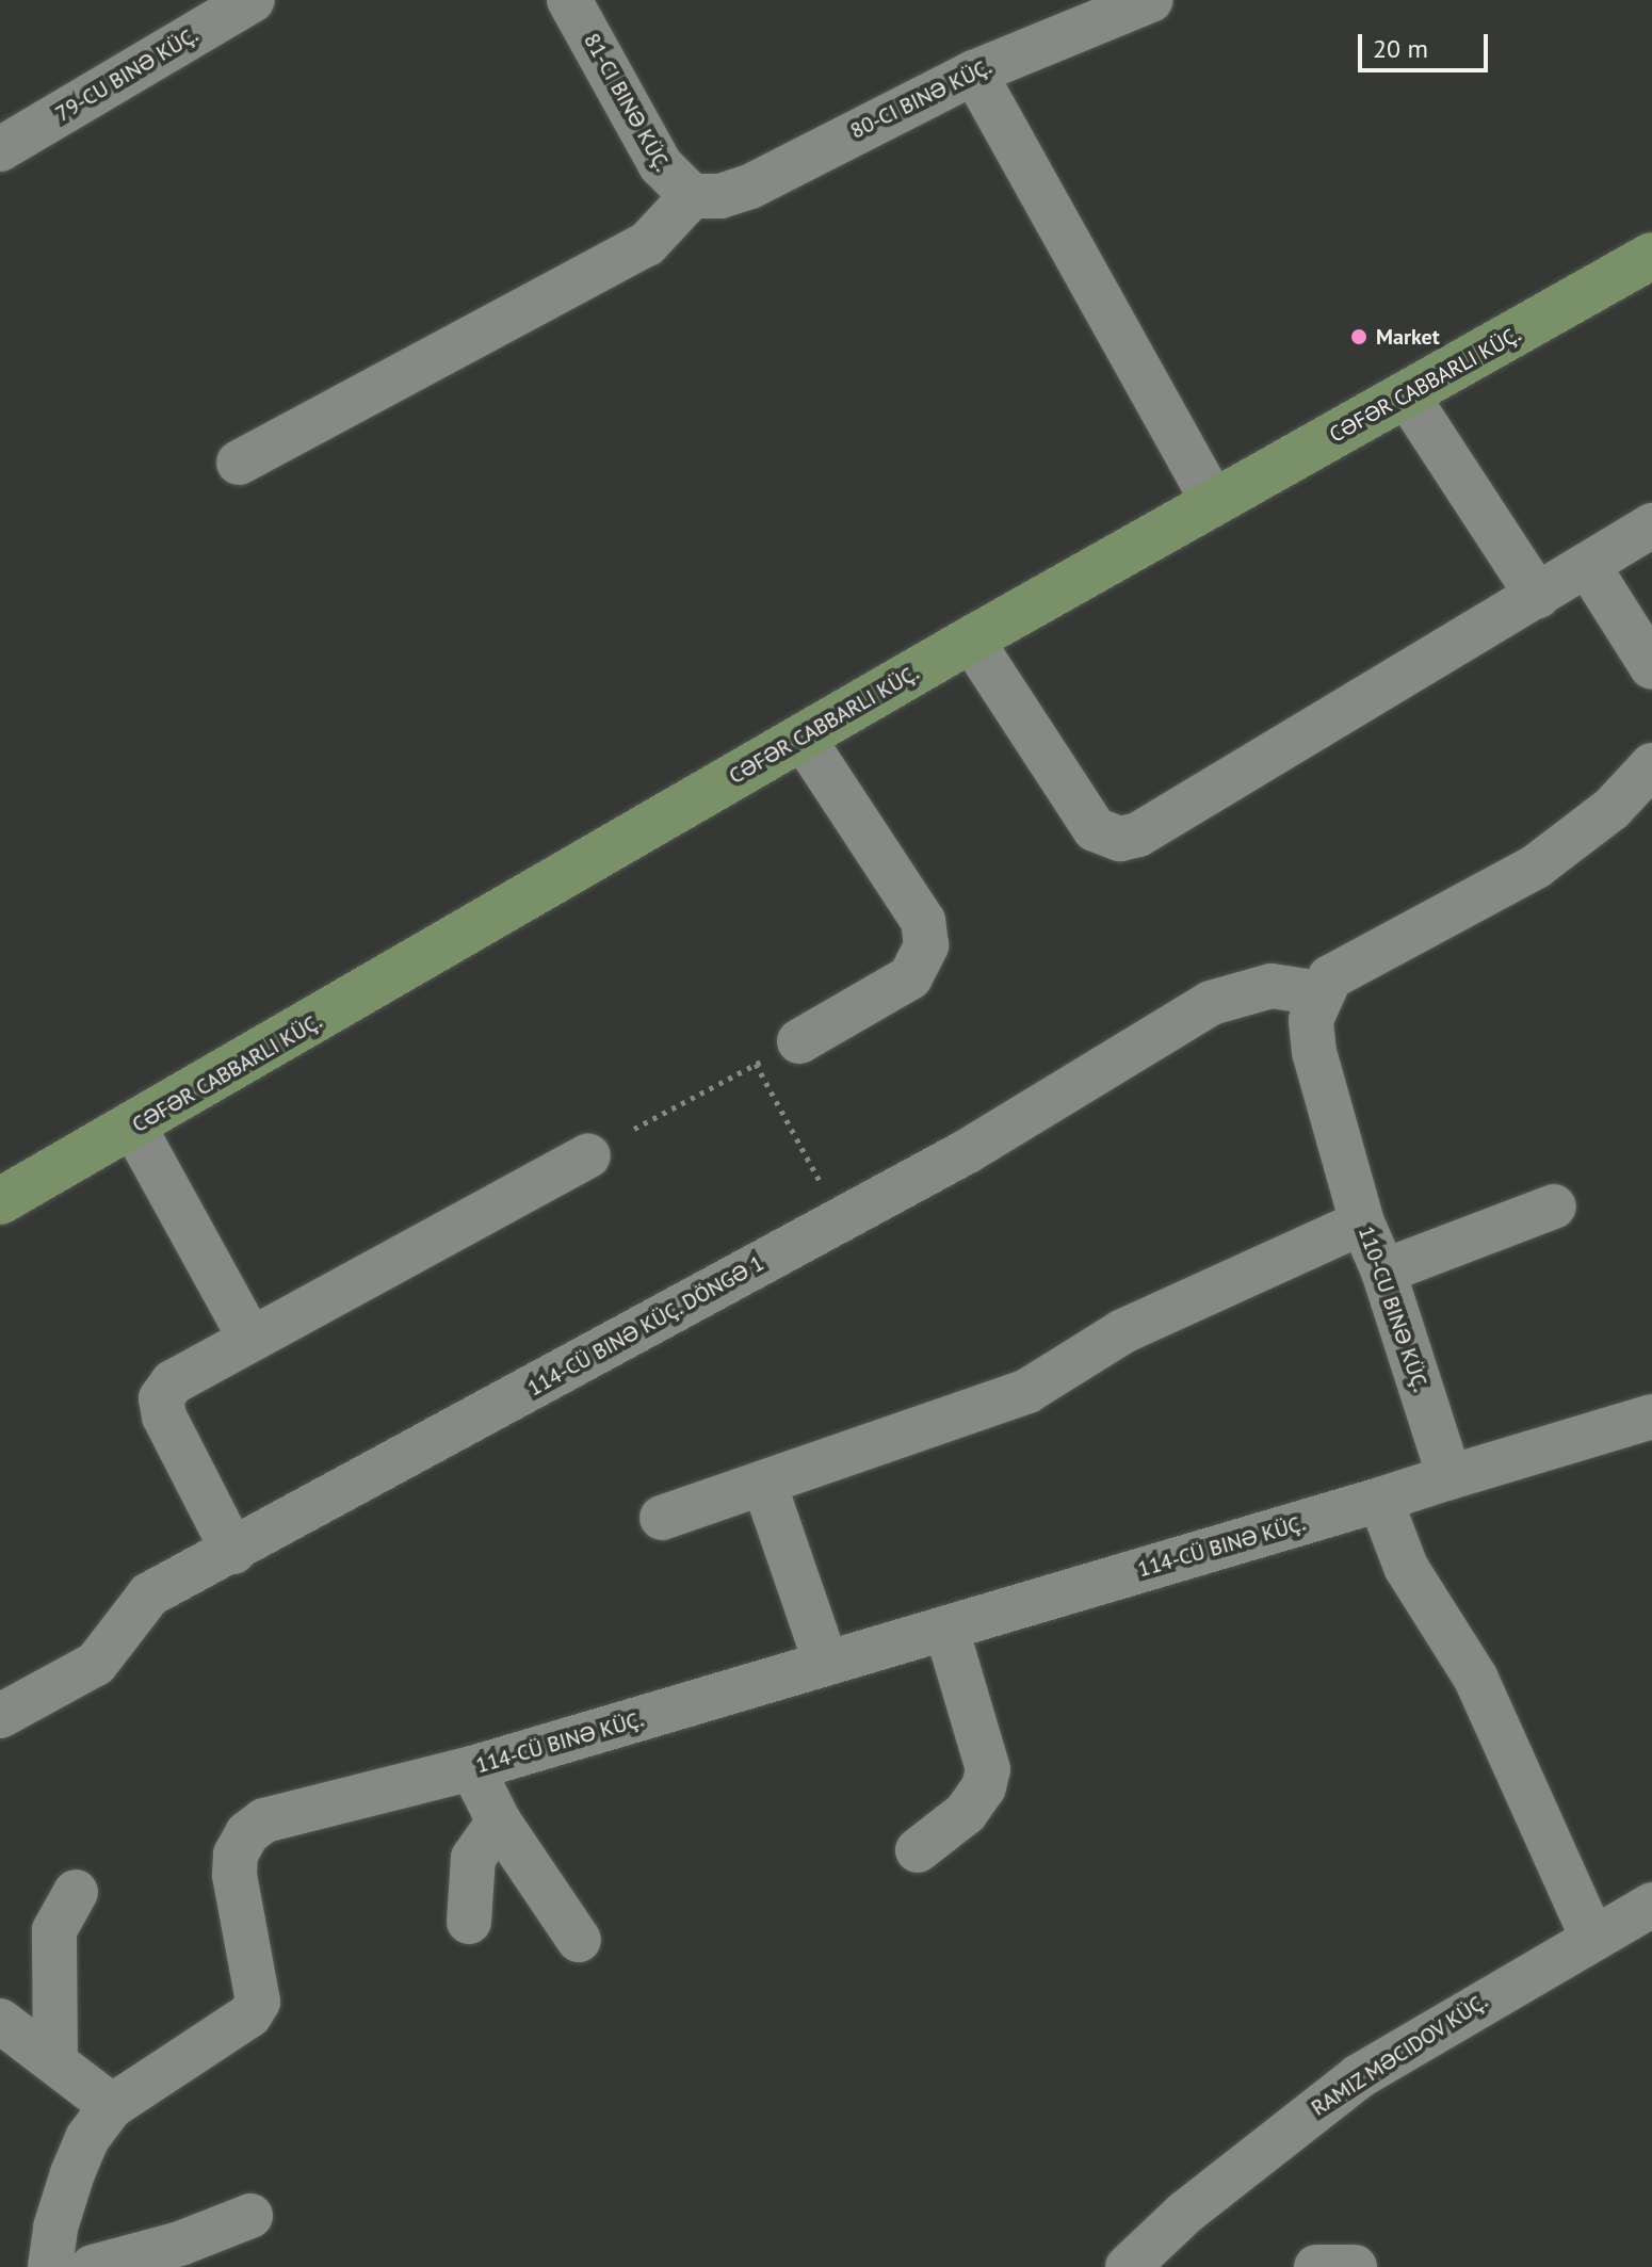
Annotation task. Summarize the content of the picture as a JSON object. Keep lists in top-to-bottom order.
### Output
{
  "streets": {
    "street": [
      "79-CU BINƏ KÜÇ.",
      "80-CI BINƏ KÜÇ.",
      "81-CI BINƏ KÜÇ.",
      "110-CU BINƏ KÜÇ.",
      "114-CÜ BINƏ KÜÇ. DÖNGƏ 1",
      "114-CÜ BINƏ KÜÇ.",
      "RAMIZ MƏCIDOV KÜÇ."
    ]
  },
  "crossings": [
    ["80-CI BINƏ KÜÇ.", "81-CI BINƏ KÜÇ."],
    ["110-CU BINƏ KÜÇ.", "114-CÜ BINƏ KÜÇ. DÖNGƏ 1"]
  ],
  "places": ["Market"],
  "scale_bar": "20 m"
}
